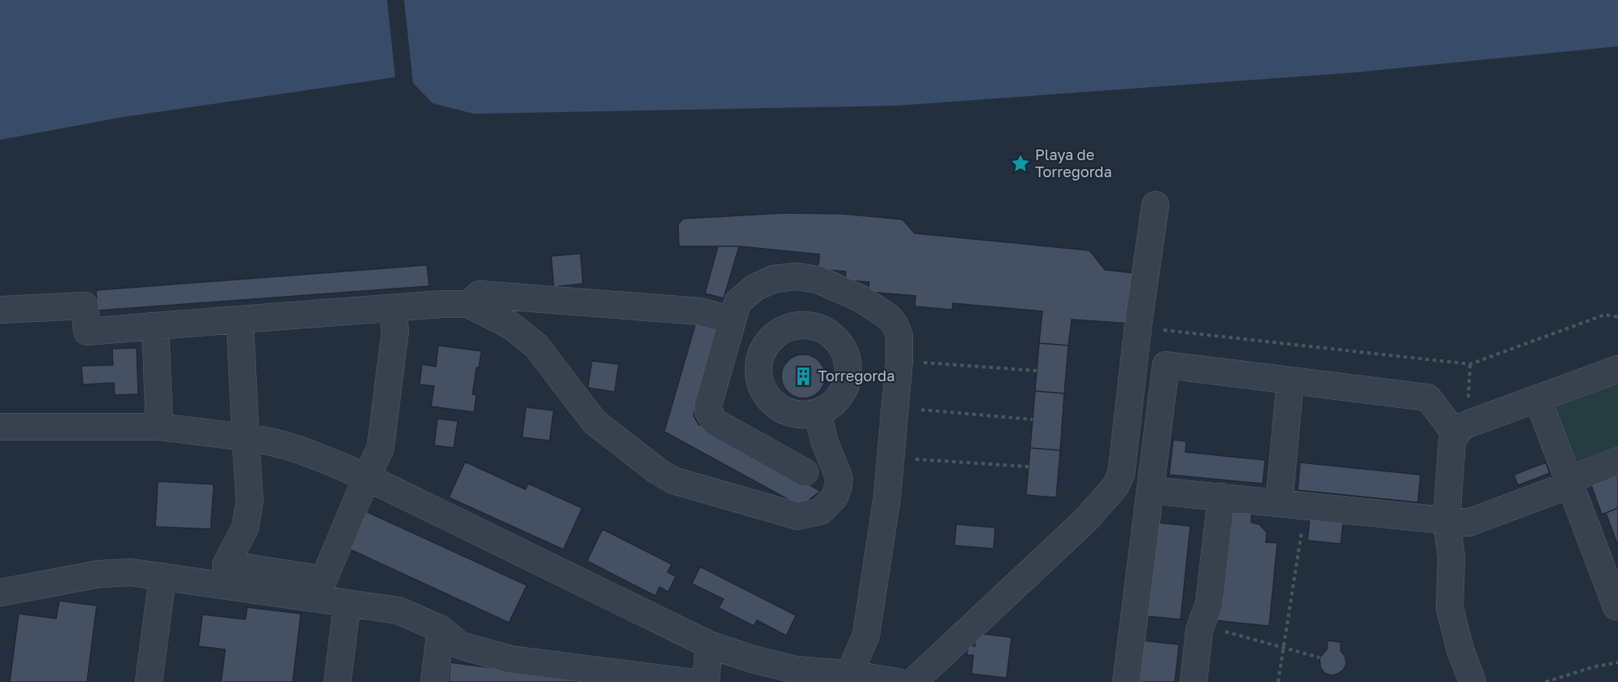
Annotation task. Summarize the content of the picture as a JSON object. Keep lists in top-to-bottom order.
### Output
{
  "places": {
    "place": ["Playa de Torregorda"],
    "building": ["Torregorda"]
  }
}
